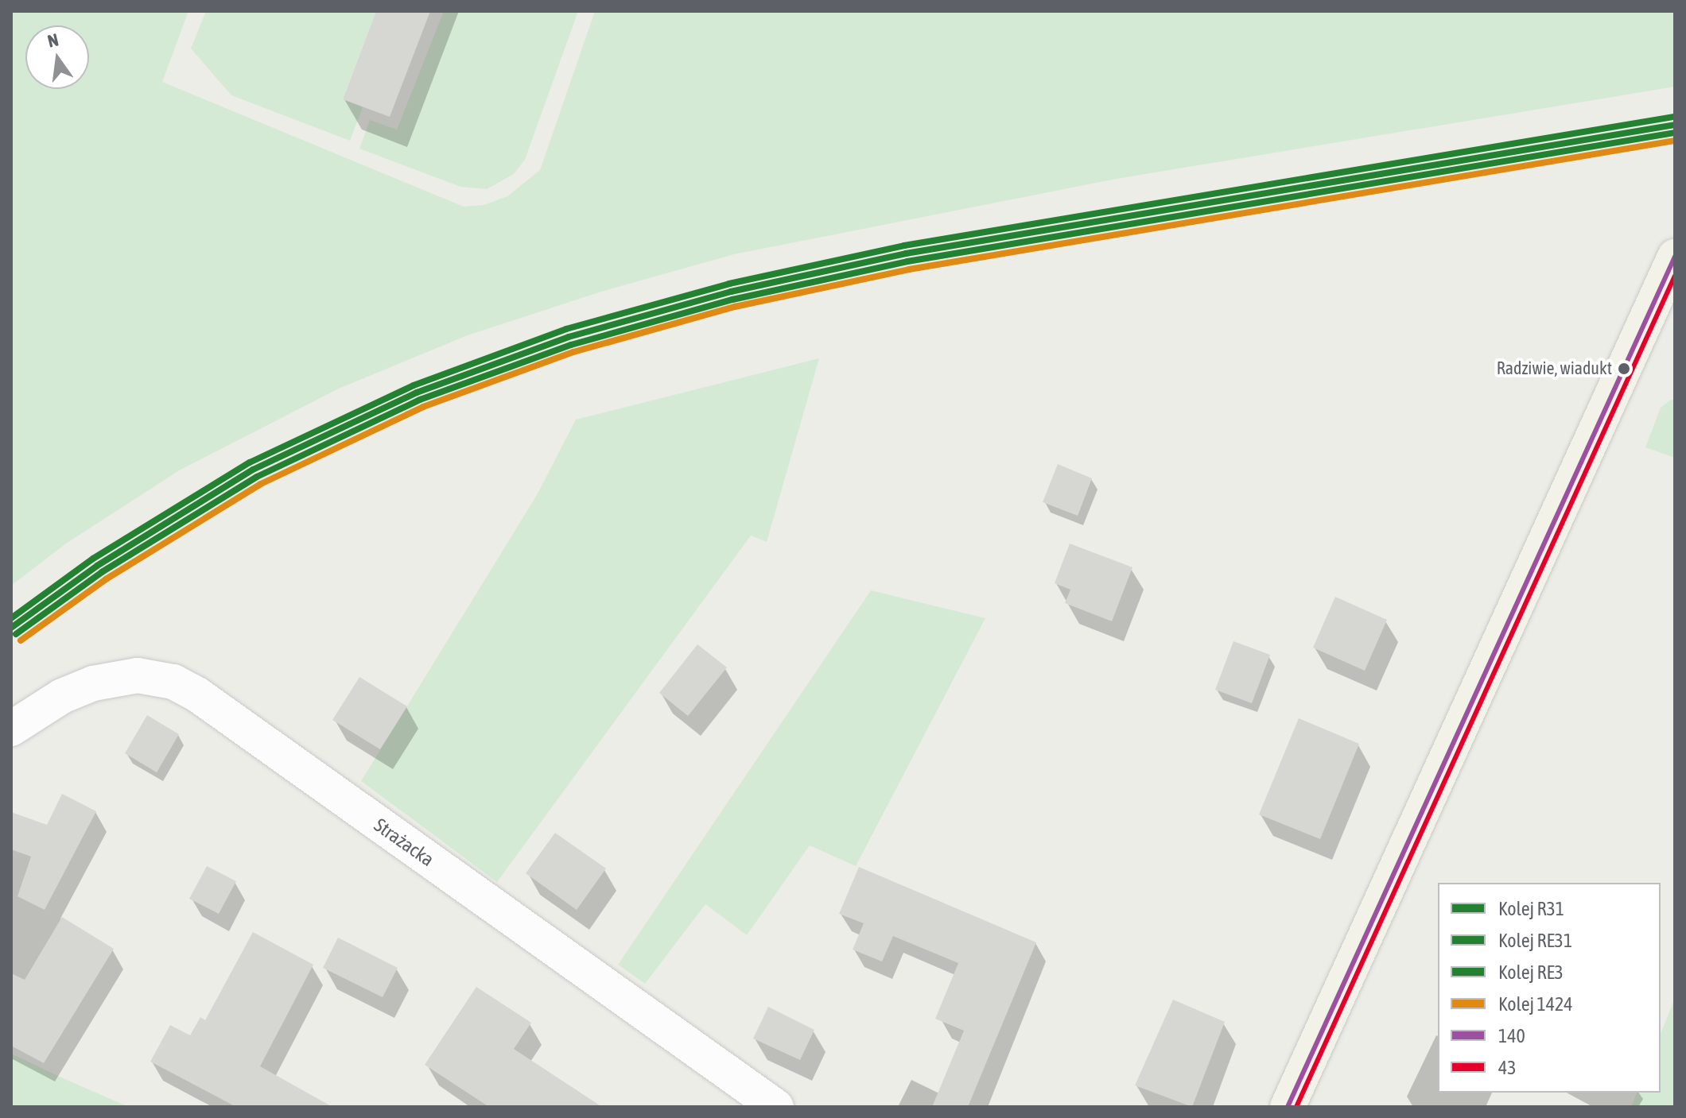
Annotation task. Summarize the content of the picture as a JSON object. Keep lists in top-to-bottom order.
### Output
{
  "streets": {
    "street": ["Strażacka"]
  },
  "places": ["Radziwie, wiadukt"],
  "lines": [
    "rail line RE3",
    "rail line R31",
    "rail line RE31",
    "rail line 1424",
    "transit line 140",
    "transit line 43"
  ],
  "legend": [
    "Kolej R31",
    "Kolej RE31",
    "Kolej RE3",
    "Kolej 1424",
    "140",
    "43"
  ],
  "north": "top"
}
